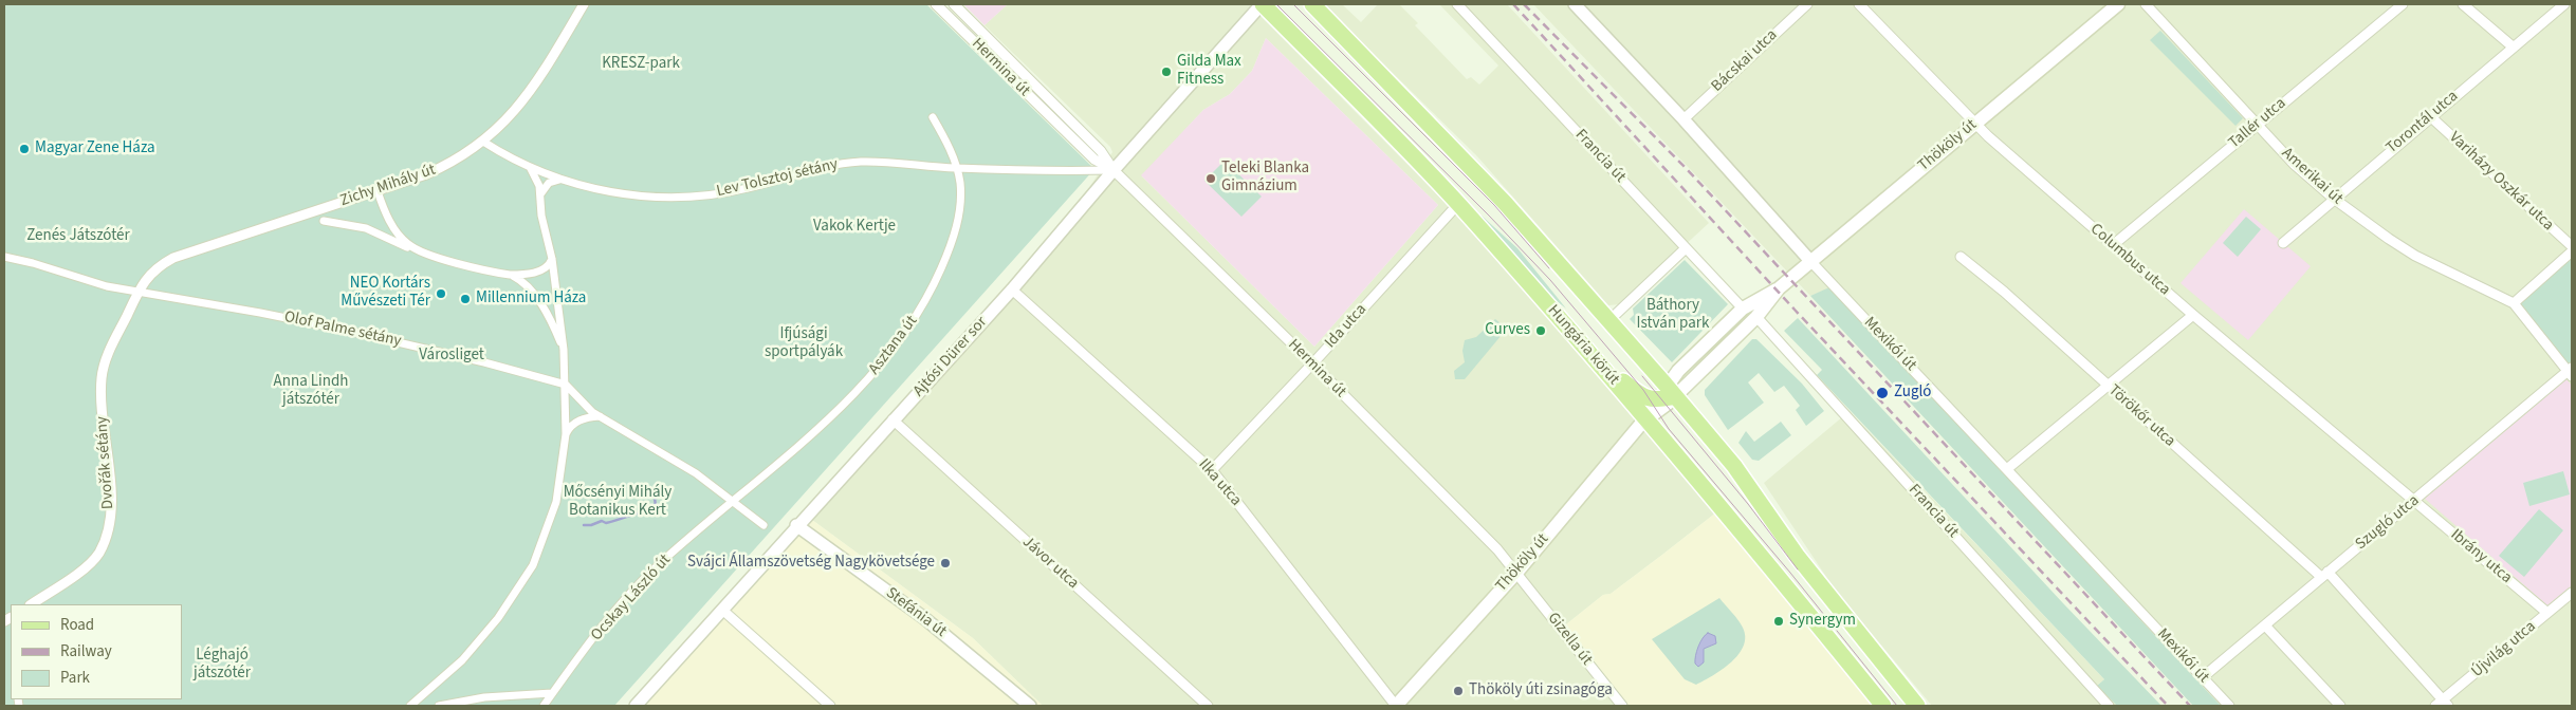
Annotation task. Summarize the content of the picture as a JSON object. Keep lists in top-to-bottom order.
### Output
{
  "streets": {
    "main road": ["Thököly út", "Hungária körút"],
    "street": [
      "Bácskai utca",
      "Hermina út",
      "Torontál utca",
      "Tallér utca",
      "Francia út",
      "Amerikai út",
      "Lev Tolsztoj sétány",
      "Variházy Oszkár utca",
      "Zichy Mihály út",
      "Columbus utca",
      "Ida utca",
      "Olof Palme sétány",
      "Mexikói út",
      "Asztana út",
      "Ajtósi Dürer sor",
      "Törökőr utca",
      "Dvořák sétány",
      "Ilka utca",
      "Szugló utca",
      "Ibrány utca",
      "Jávor utca",
      "Ocskay László út",
      "Stefánia út",
      "Gizella út",
      "Újvilág utca"
    ]
  },
  "crossings": [
    ["Bácskai utca", "Mexikói út"],
    ["Hermina út", "Thököly út"],
    ["Hermina út", "Lev Tolsztoj sétány"],
    ["Hermina út", "Ida utca"],
    ["Hermina út", "Ajtósi Dürer sor"],
    ["Hermina út", "Gizella út"],
    ["Torontál utca", "Amerikai út"],
    ["Torontál utca", "Variházy Oszkár utca"],
    ["Tallér utca", "Amerikai út"],
    ["Tallér utca", "Columbus utca"],
    ["Thököly út", "Francia út"],
    ["Thököly út", "Columbus utca"],
    ["Thököly út", "Mexikói út"],
    ["Thököly út", "Hungária körút"],
    ["Thököly út", "Ilka utca"],
    ["Thököly út", "Gizella út"],
    ["Lev Tolsztoj sétány", "Zichy Mihály út"],
    ["Lev Tolsztoj sétány", "Asztana út"],
    ["Lev Tolsztoj sétány", "Ajtósi Dürer sor"],
    ["Zichy Mihály út", "Olof Palme sétány"],
    ["Zichy Mihály út", "Dvořák sétány"],
    ["Columbus utca", "Szugló utca"],
    ["Columbus utca", "Ibrány utca"],
    ["Ida utca", "Hungária körút"],
    ["Ida utca", "Ilka utca"],
    ["Olof Palme sétány", "Dvořák sétány"],
    ["Mexikói út", "Szugló utca"],
    ["Asztana út", "Ocskay László út"],
    ["Hungária körút", "Ajtósi Dürer sor"],
    ["Ajtósi Dürer sor", "Ilka utca"],
    ["Ajtósi Dürer sor", "Jávor utca"],
    ["Ajtósi Dürer sor", "Stefánia út"],
    ["Törökőr utca", "Szugló utca"],
    ["Törökőr utca", "Újvilág utca"],
    ["Szugló utca", "Ibrány utca"],
    ["Ibrány utca", "Újvilág utca"]
  ],
  "parks": [
    "KRESZ-park",
    "Vakok Kertje",
    "Zenés Játszótér",
    "Báthory István park",
    "Ifjúsági sportpályák",
    "Városliget",
    "Anna Lindh játszótér",
    "Mőcsényi Mihály Botanikus Kert",
    "Léghajó játszótér"
  ],
  "places": [
    "Gilda Max Fitness",
    "Magyar Zene Háza",
    "Teleki Blanka Gimnázium",
    "NEO Kortárs Művészeti Tér",
    "Millennium Háza",
    "Curves",
    "Zugló",
    "Svájci Államszövetség Nagykövetsége",
    "Synergym",
    "Thököly úti zsinagóga"
  ],
  "legend": ["Road", "Railway", "Park"]
}
